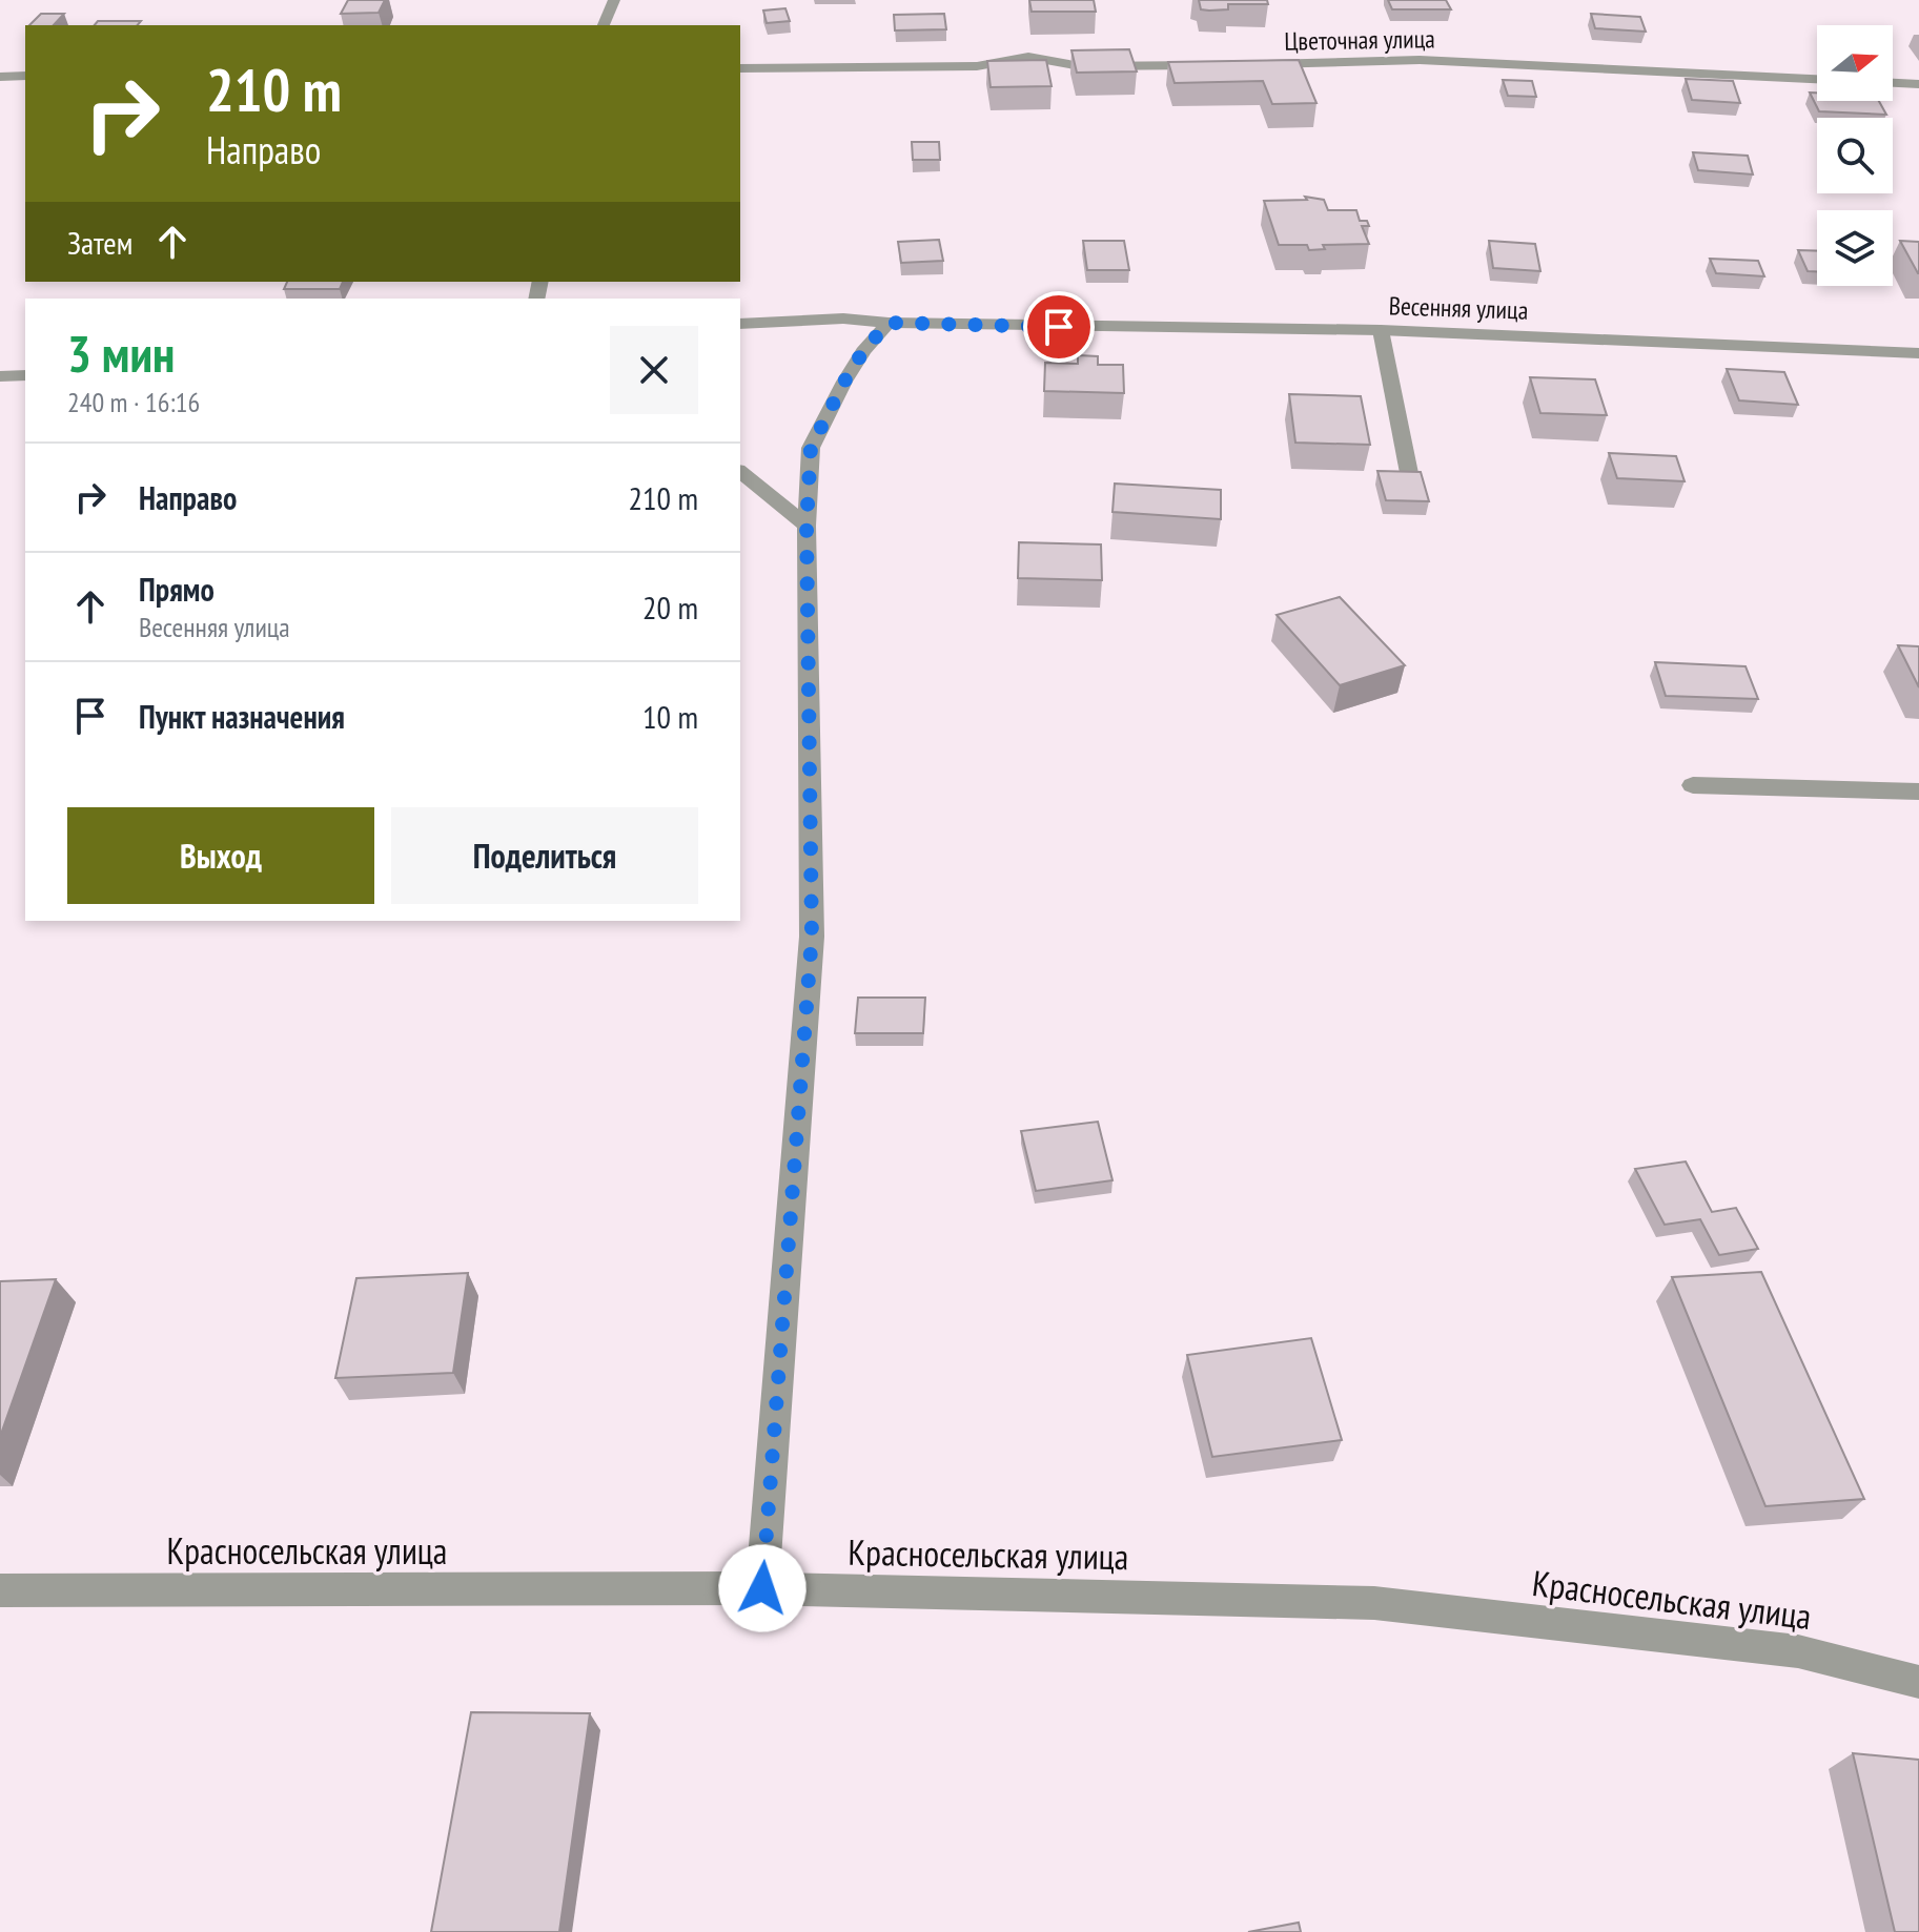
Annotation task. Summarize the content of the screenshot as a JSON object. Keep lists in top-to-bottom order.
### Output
{
  "streets": {
    "street": ["Цветочная улица", "Весенняя улица", "Красносельская улица"]
  },
  "north": "right",
  "page": {
    "turn": ["210 m", "Направо"],
    "then": "Затем",
    "heading": ["3 мин", "240 m · 16:16"],
    "list": [
      {
        "name": "Направо",
        "value": "210 m"
      },
      {
        "name": "Прямо",
        "note": "Весенняя улица",
        "value": "20 m"
      },
      {
        "name": "Пункт назначения",
        "value": "10 m"
      }
    ],
    "buttons": ["Выход", "Поделиться"]
  }
}
